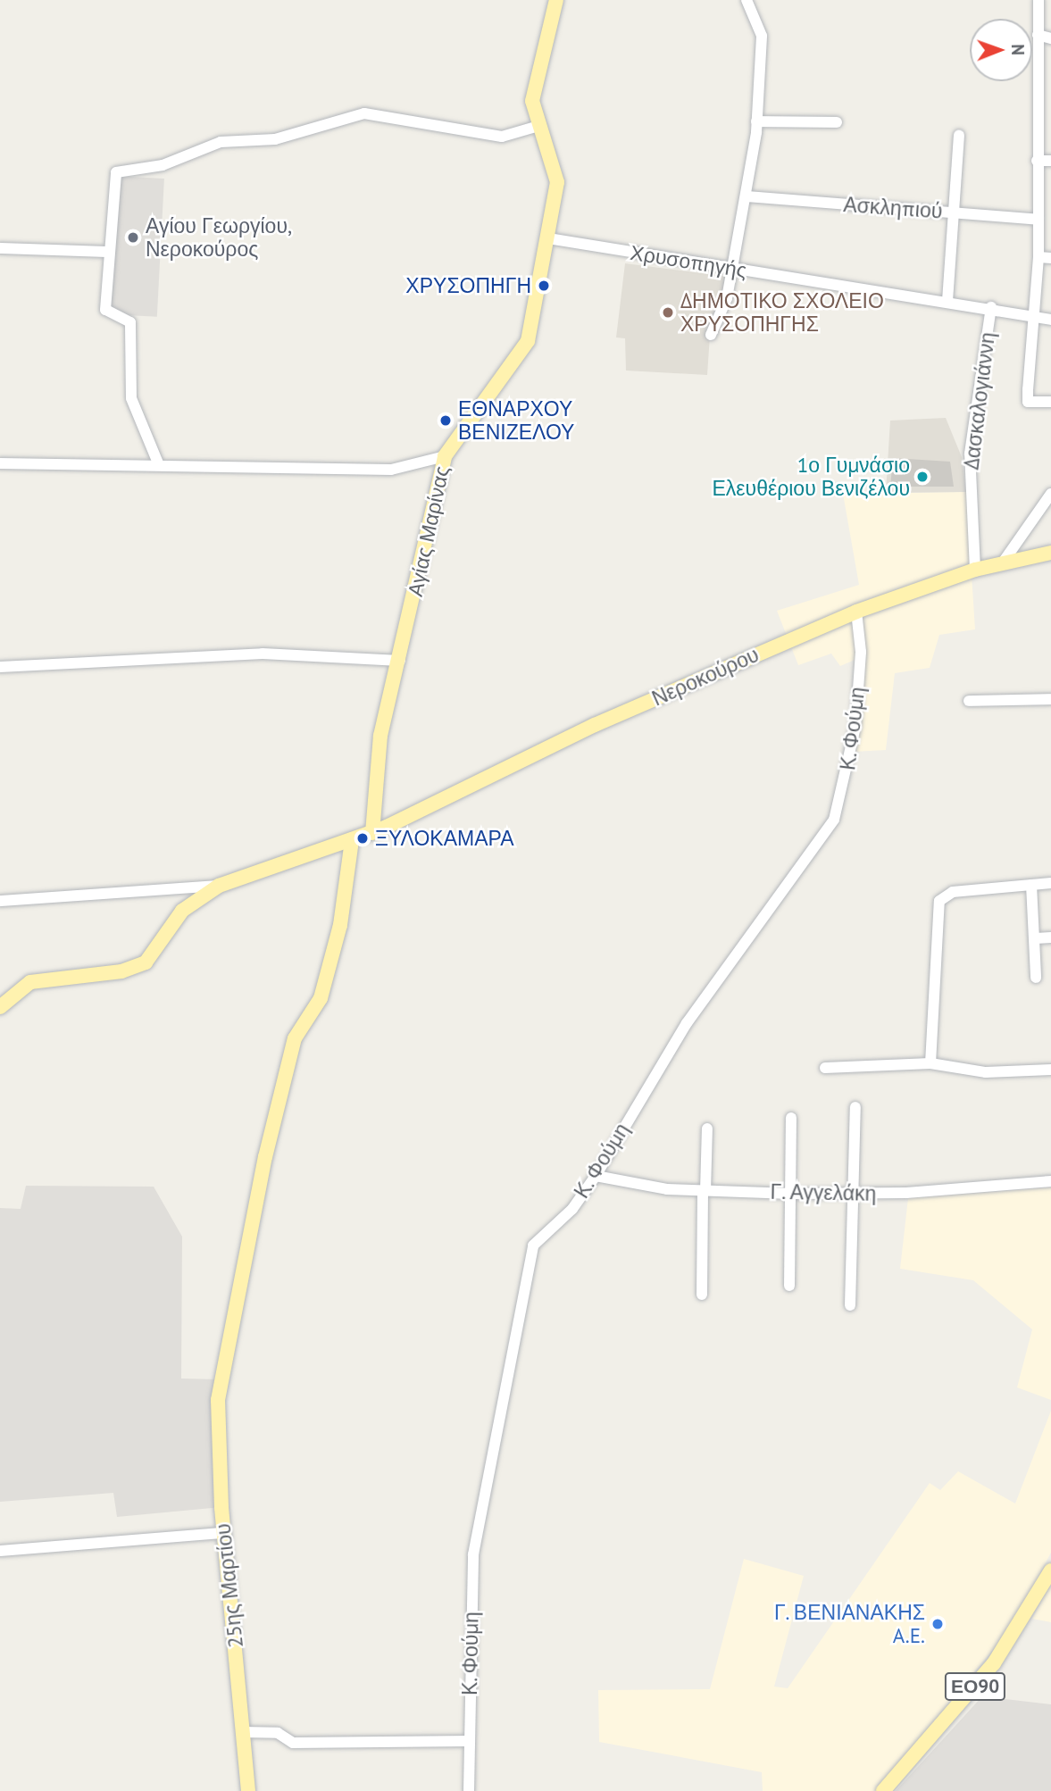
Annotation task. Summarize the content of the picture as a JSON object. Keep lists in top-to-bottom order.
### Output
{
  "streets": {
    "main road": [
      "Αγίας Μαρίνας",
      "Νεροκούρου",
      "25ης Μαρτίου",
      "ΕΟ90"
    ],
    "street": [
      "Ασκληπιού",
      "Χρυσοπηγής",
      "Δασκαλογιάννη",
      "Κ. Φούμη",
      "Γ. Αγγελάκη"
    ]
  },
  "crossings": [
    ["Χρυσοπηγής", "Δασκαλογιάννη"],
    ["Χρυσοπηγής", "Αγίας Μαρίνας"],
    ["Δασκαλογιάννη", "Νεροκούρου"],
    ["Αγίας Μαρίνας", "Νεροκούρου"],
    ["Νεροκούρου", "Κ. Φούμη"],
    ["Νεροκούρου", "25ης Μαρτίου"],
    ["Κ. Φούμη", "Γ. Αγγελάκη"]
  ],
  "places": [
    "Αγίου Γεωργίου, Νεροκούρος",
    "ΧΡΥΣΟΠΗΓΗ",
    "ΔΗΜΟΤΙΚΟ ΣΧΟΛΕΙΟ ΧΡΥΣΟΠΗΓΗΣ",
    "ΕΘΝΑΡΧΟΥ ΒΕΝΙΖΕΛΟΥ",
    "1ο Γυμνάσιο Ελευθέριου Βενιζέλου",
    "ΞΥΛΟΚΑΜΑΡΑ",
    "Γ. ΒΕΝΙΑΝΑΚΗΣ A.E."
  ],
  "north": "right"
}
